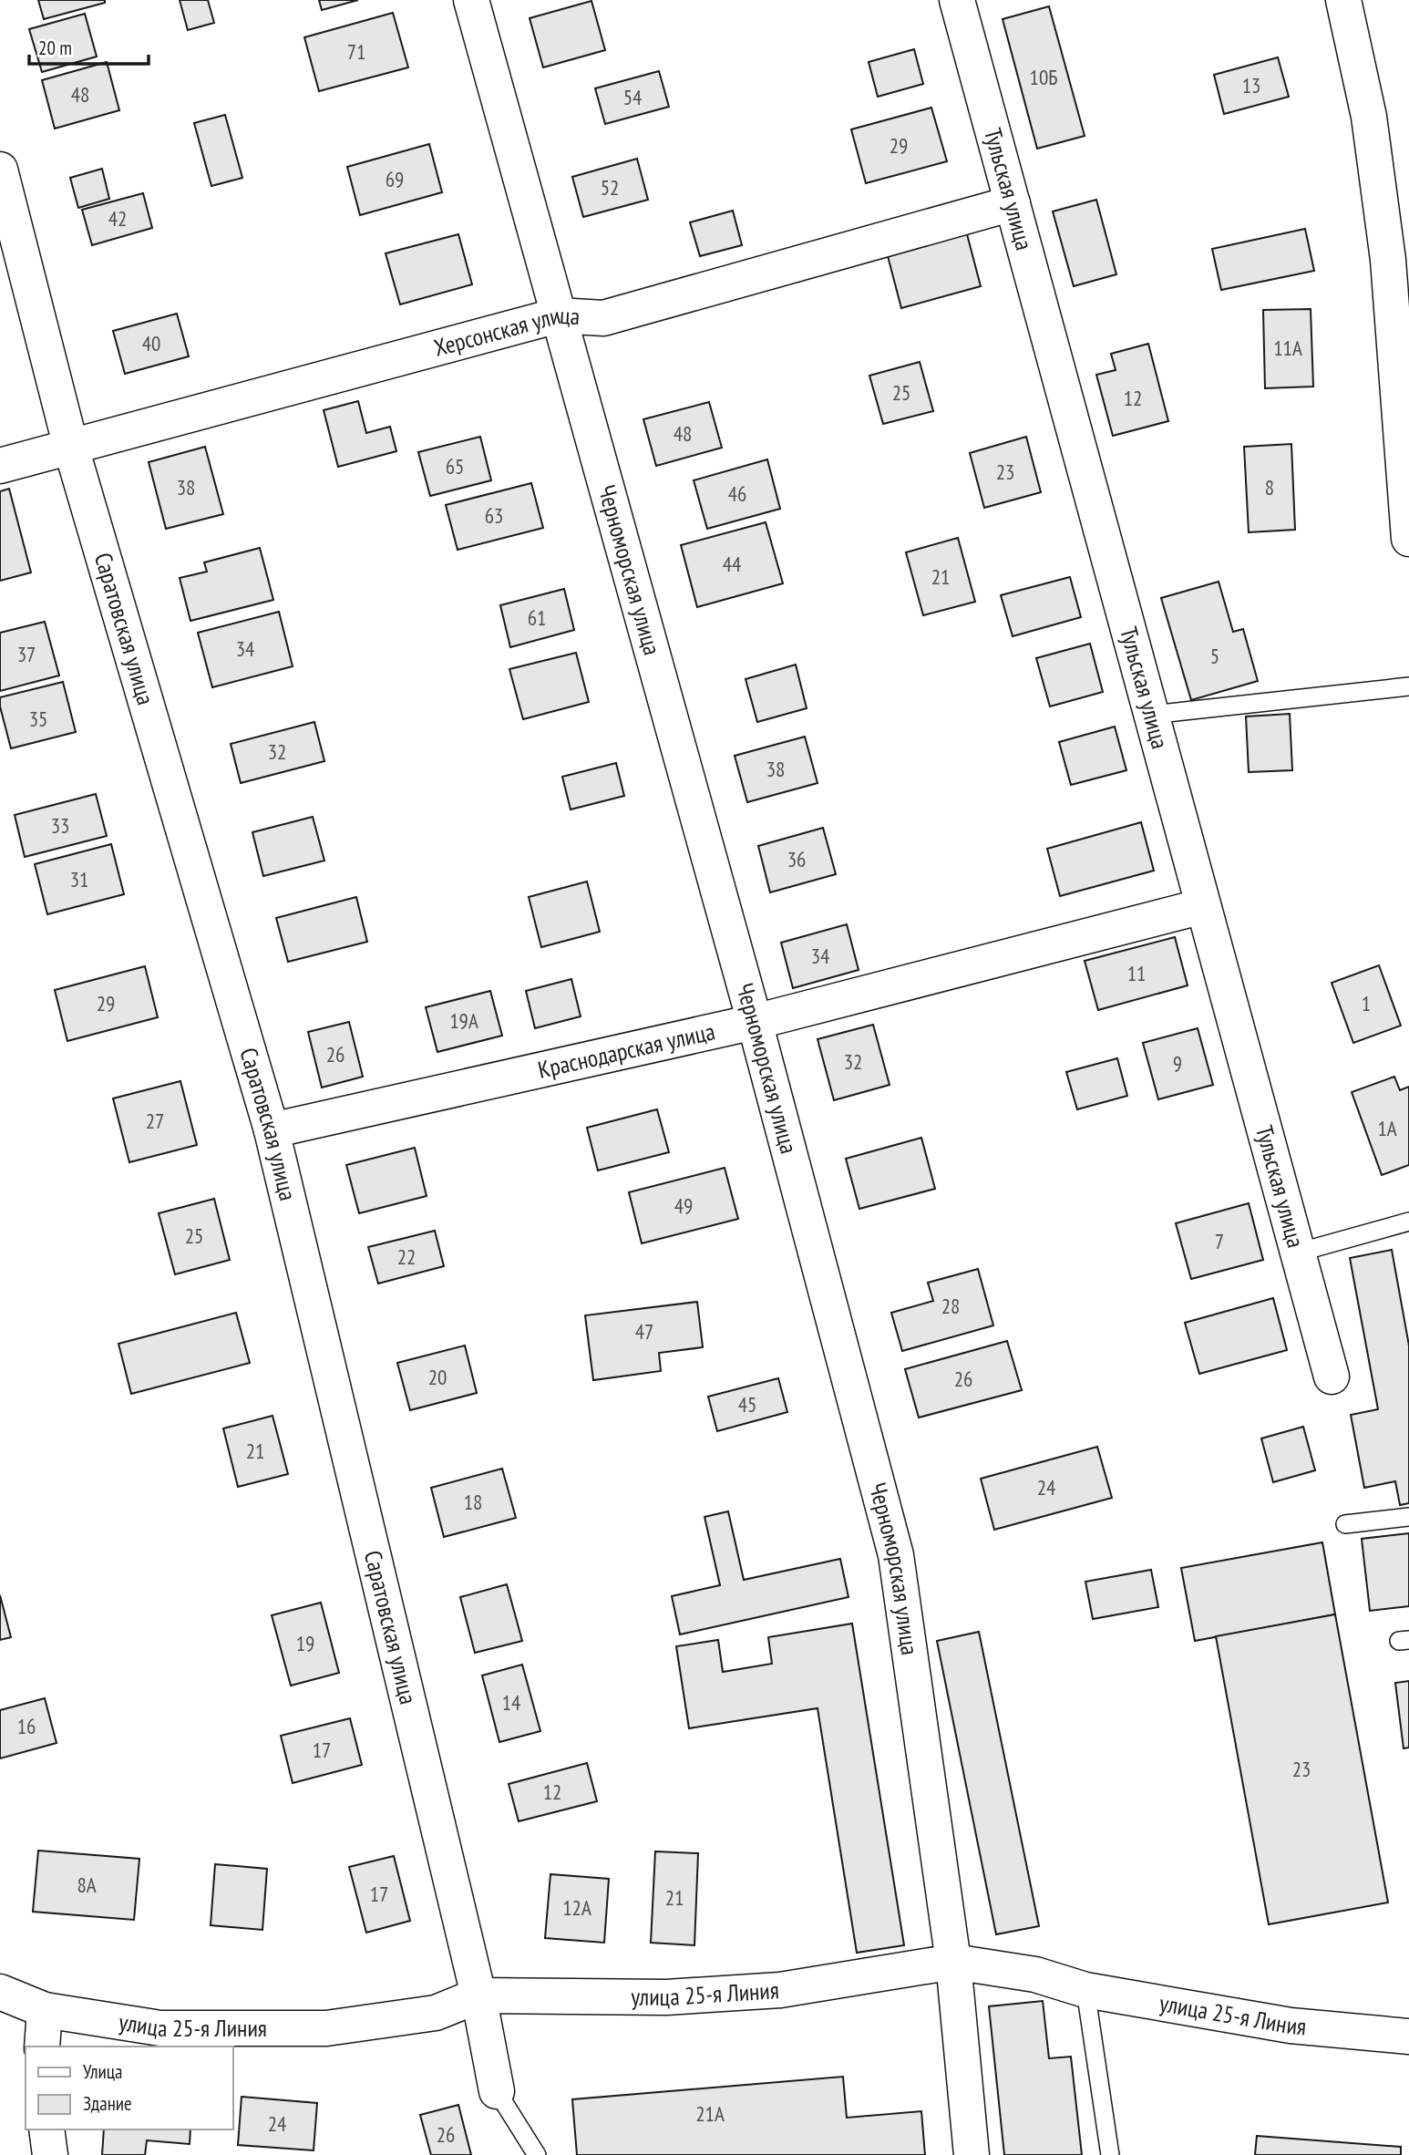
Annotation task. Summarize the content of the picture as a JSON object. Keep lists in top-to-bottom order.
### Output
{
  "streets": {
    "street": [
      "Тульская улица",
      "Херсонская улица",
      "Черноморская улица",
      "Саратовская улица",
      "Краснодарская улица",
      "улица 25-я Линия"
    ]
  },
  "crossings": [
    ["Тульская улица", "Херсонская улица"],
    ["Тульская улица", "Краснодарская улица"],
    ["Херсонская улица", "Черноморская улица"],
    ["Херсонская улица", "Саратовская улица"],
    ["Черноморская улица", "Краснодарская улица"],
    ["Черноморская улица", "улица 25-я Линия"],
    ["Саратовская улица", "Краснодарская улица"],
    ["Саратовская улица", "улица 25-я Линия"]
  ],
  "house_numbers": [
    "71",
    "10Б",
    "13",
    "48",
    "54",
    "29",
    "69",
    "52",
    "42",
    "40",
    "11А",
    "25",
    "12",
    "48",
    "65",
    "23",
    "38",
    "8",
    "46",
    "63",
    "44",
    "21",
    "61",
    "34",
    "37",
    "5",
    "35",
    "32",
    "38",
    "33",
    "36",
    "31",
    "34",
    "11",
    "29",
    "1",
    "19А",
    "26",
    "32",
    "9",
    "27",
    "1А",
    "49",
    "25",
    "7",
    "22",
    "28",
    "47",
    "20",
    "26",
    "45",
    "21",
    "24",
    "18",
    "19",
    "14",
    "16",
    "17",
    "23",
    "12",
    "8А",
    "17",
    "21",
    "12А",
    "21А",
    "24",
    "26"
  ],
  "legend": ["Улица", "Здание"],
  "scale_bar": "20 m"
}
